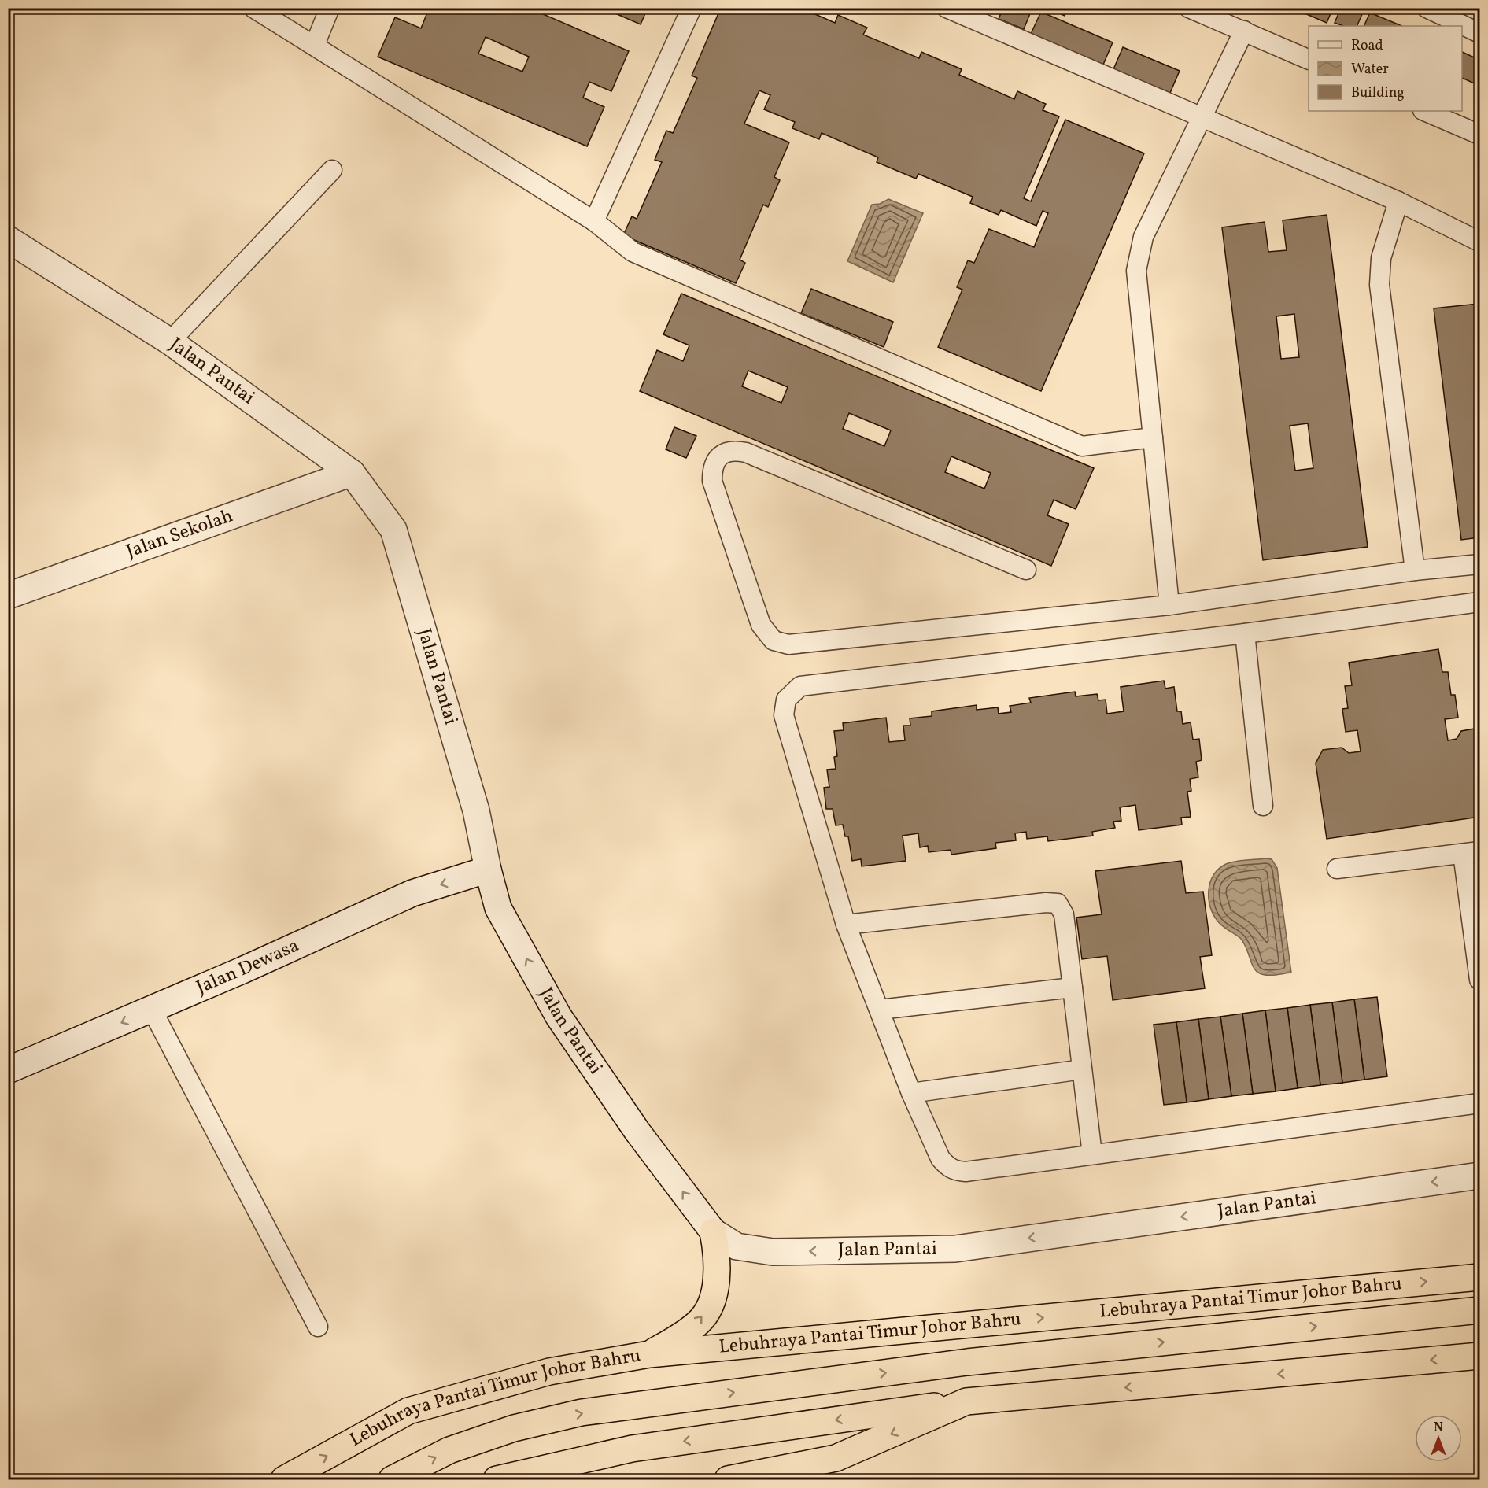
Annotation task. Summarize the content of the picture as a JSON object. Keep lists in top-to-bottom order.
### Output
{
  "streets": {
    "highway": ["Lebuhraya Pantai Timur Johor Bahru"],
    "street": ["Jalan Pantai", "Jalan Sekolah", "Jalan Dewasa"]
  },
  "crossings": [
    ["Jalan Pantai", "Jalan Sekolah"],
    ["Jalan Pantai", "Jalan Dewasa"]
  ],
  "one_way": ["Jalan Pantai", "Jalan Dewasa"],
  "legend": ["Road", "Water", "Building"],
  "north": "top"
}
